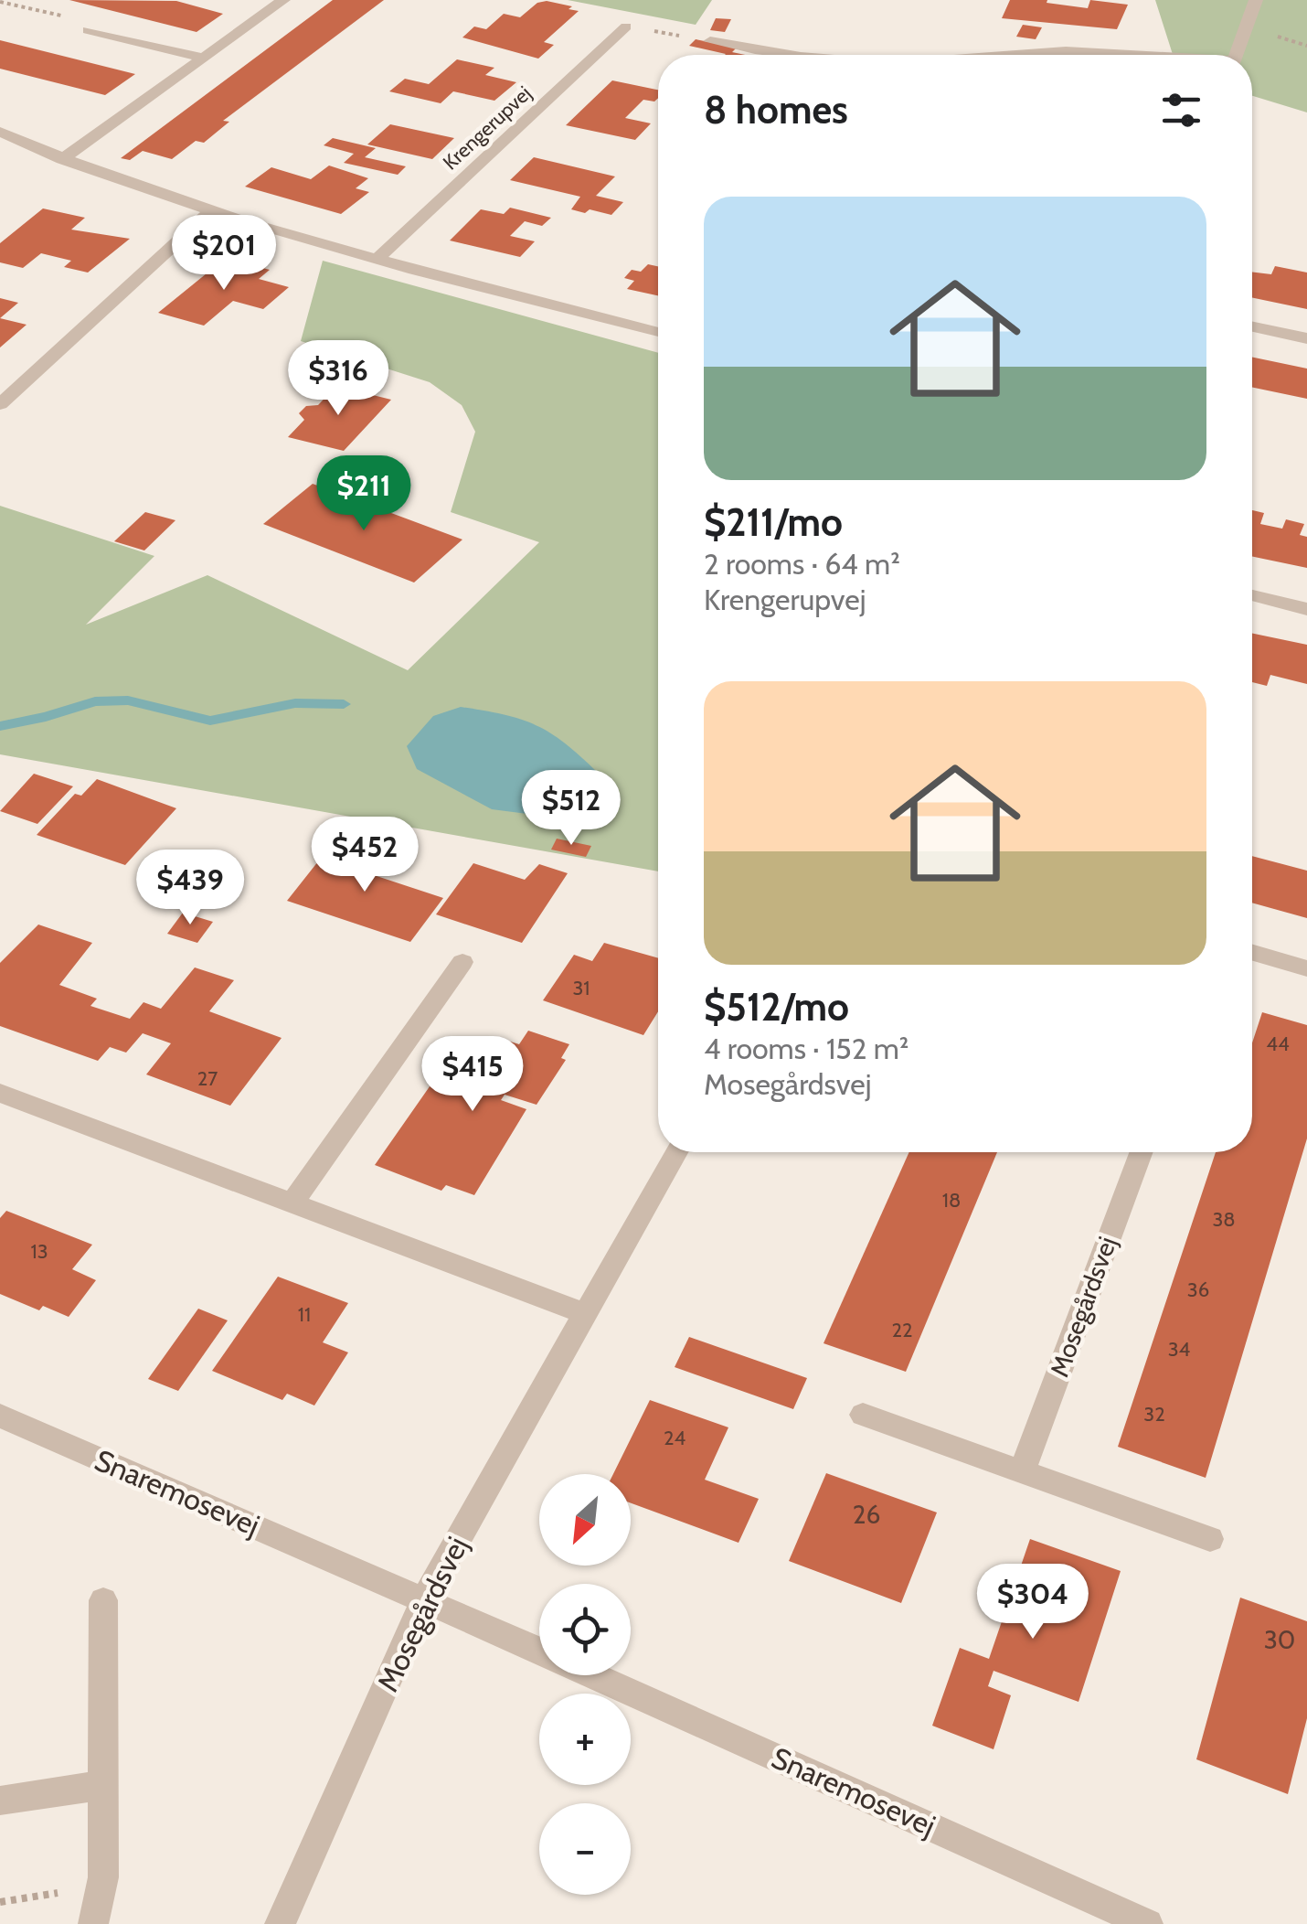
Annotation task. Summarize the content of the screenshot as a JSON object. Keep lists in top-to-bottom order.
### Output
{
  "streets": {
    "street": ["Krengerupvej", "Mosegårdsvej", "Snaremosevej"]
  },
  "crossings": [
    ["Mosegårdsvej", "Snaremosevej"]
  ],
  "house_numbers": [
    "31",
    "44",
    "27",
    "18",
    "38",
    "13",
    "36",
    "11",
    "22",
    "34",
    "32",
    "24",
    "26",
    "30"
  ],
  "north": "bottom left",
  "page": {
    "heading": "8 homes",
    "list": [
      {
        "name": "$211/mo",
        "note": "2 rooms · 64 m² · Krengerupvej"
      },
      {
        "name": "$512/mo",
        "note": "4 rooms · 152 m² · Mosegårdsvej"
      }
    ],
    "price": [
      "$201",
      "$316",
      "$211",
      "$512",
      "$452",
      "$439",
      "$415",
      "$304"
    ],
    "map_buttons": ["+", "−"]
  }
}
